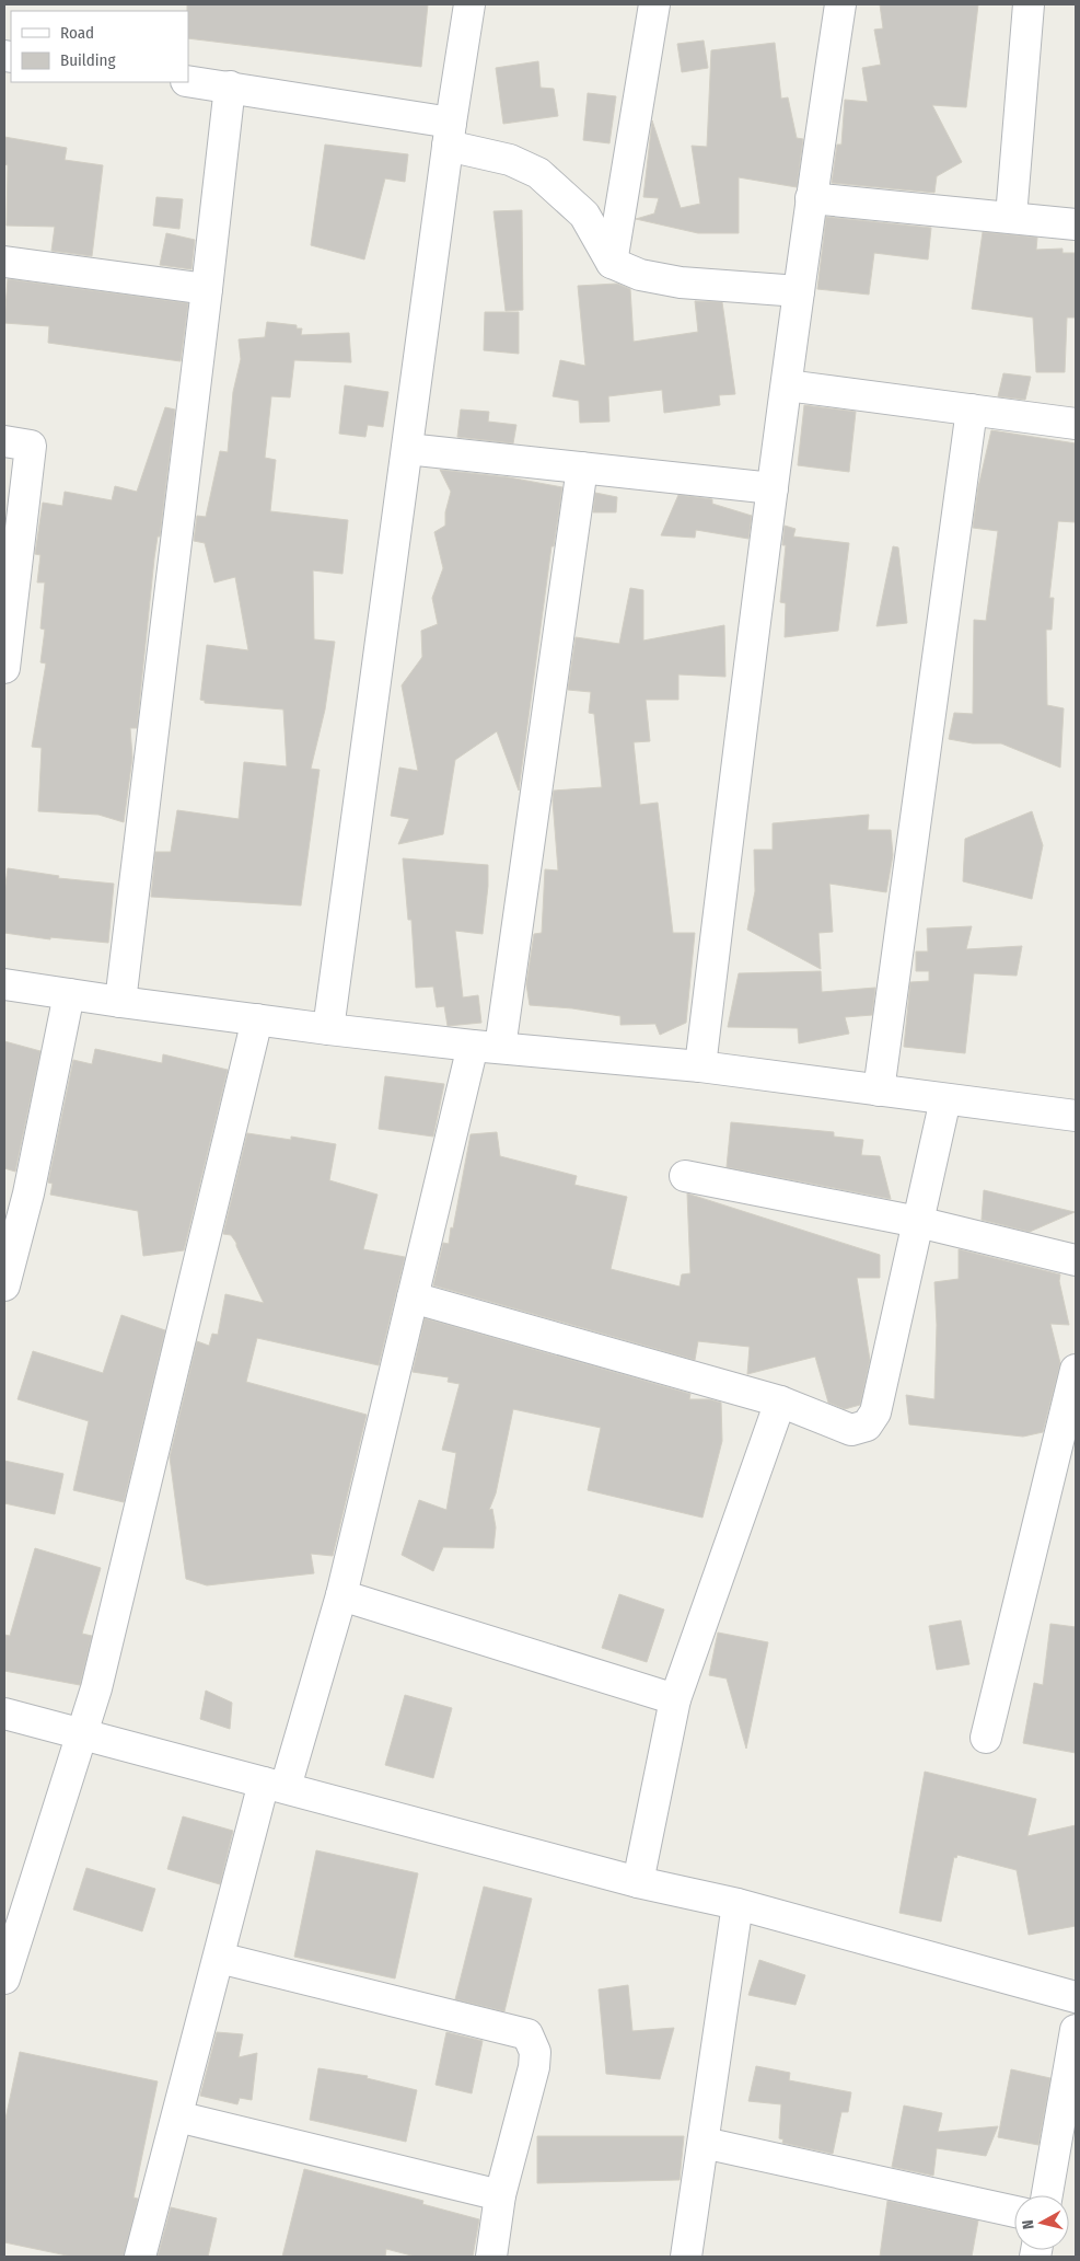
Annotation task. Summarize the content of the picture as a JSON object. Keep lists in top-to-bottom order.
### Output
{
  "legend": ["Road", "Building"],
  "north": "left"
}
